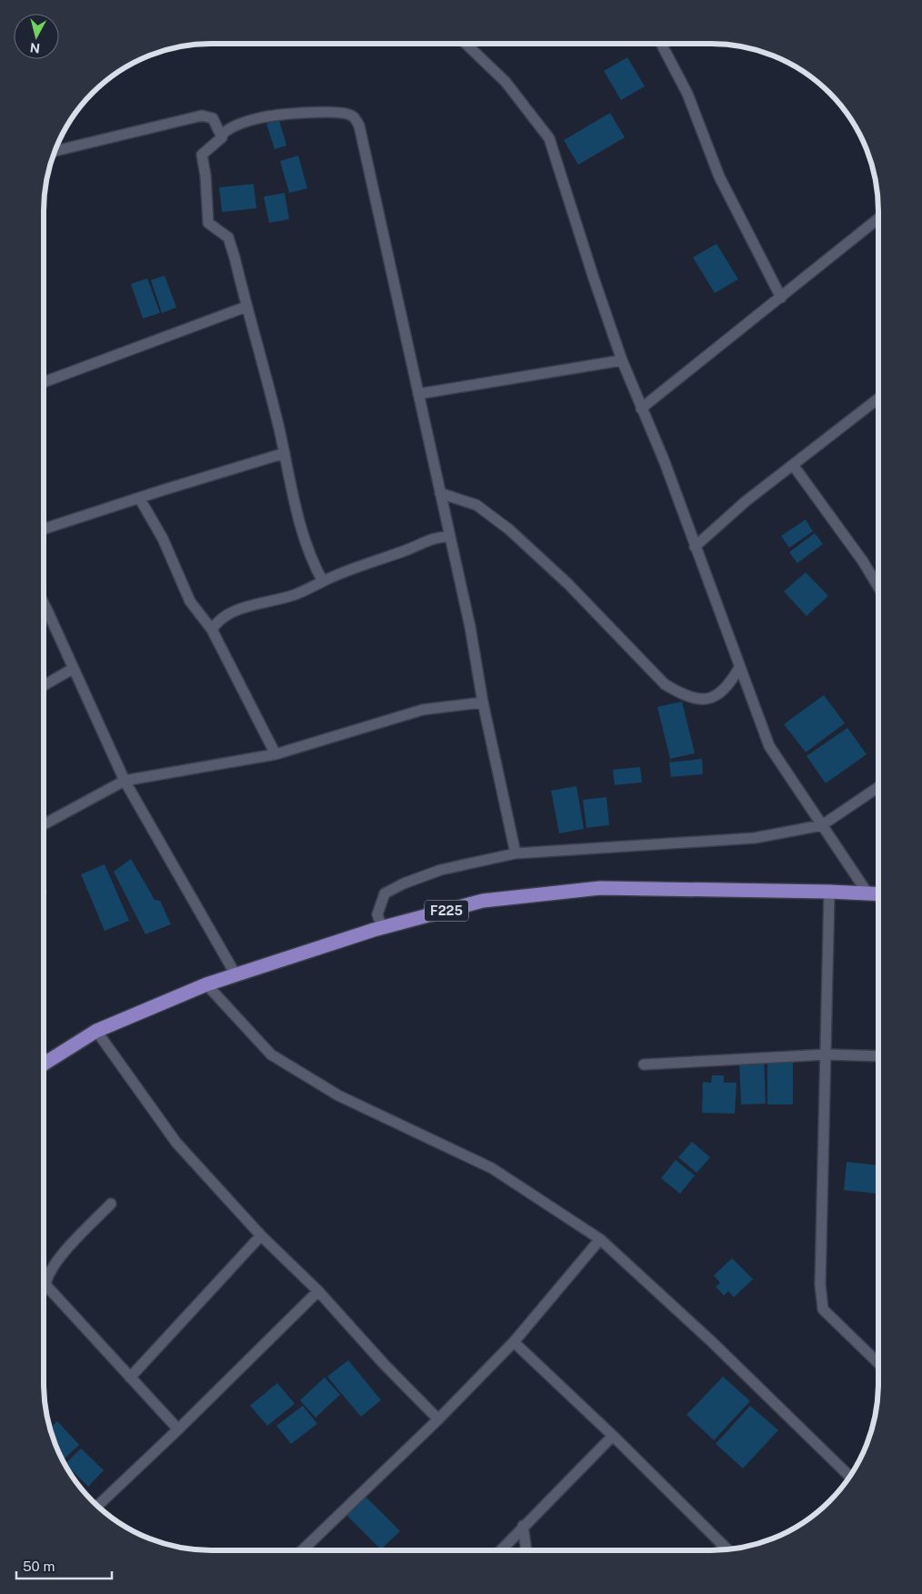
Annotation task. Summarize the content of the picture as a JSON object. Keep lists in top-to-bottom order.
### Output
{
  "streets": {
    "main road": ["F225"]
  },
  "scale_bar": "50 m",
  "north": "bottom"
}
